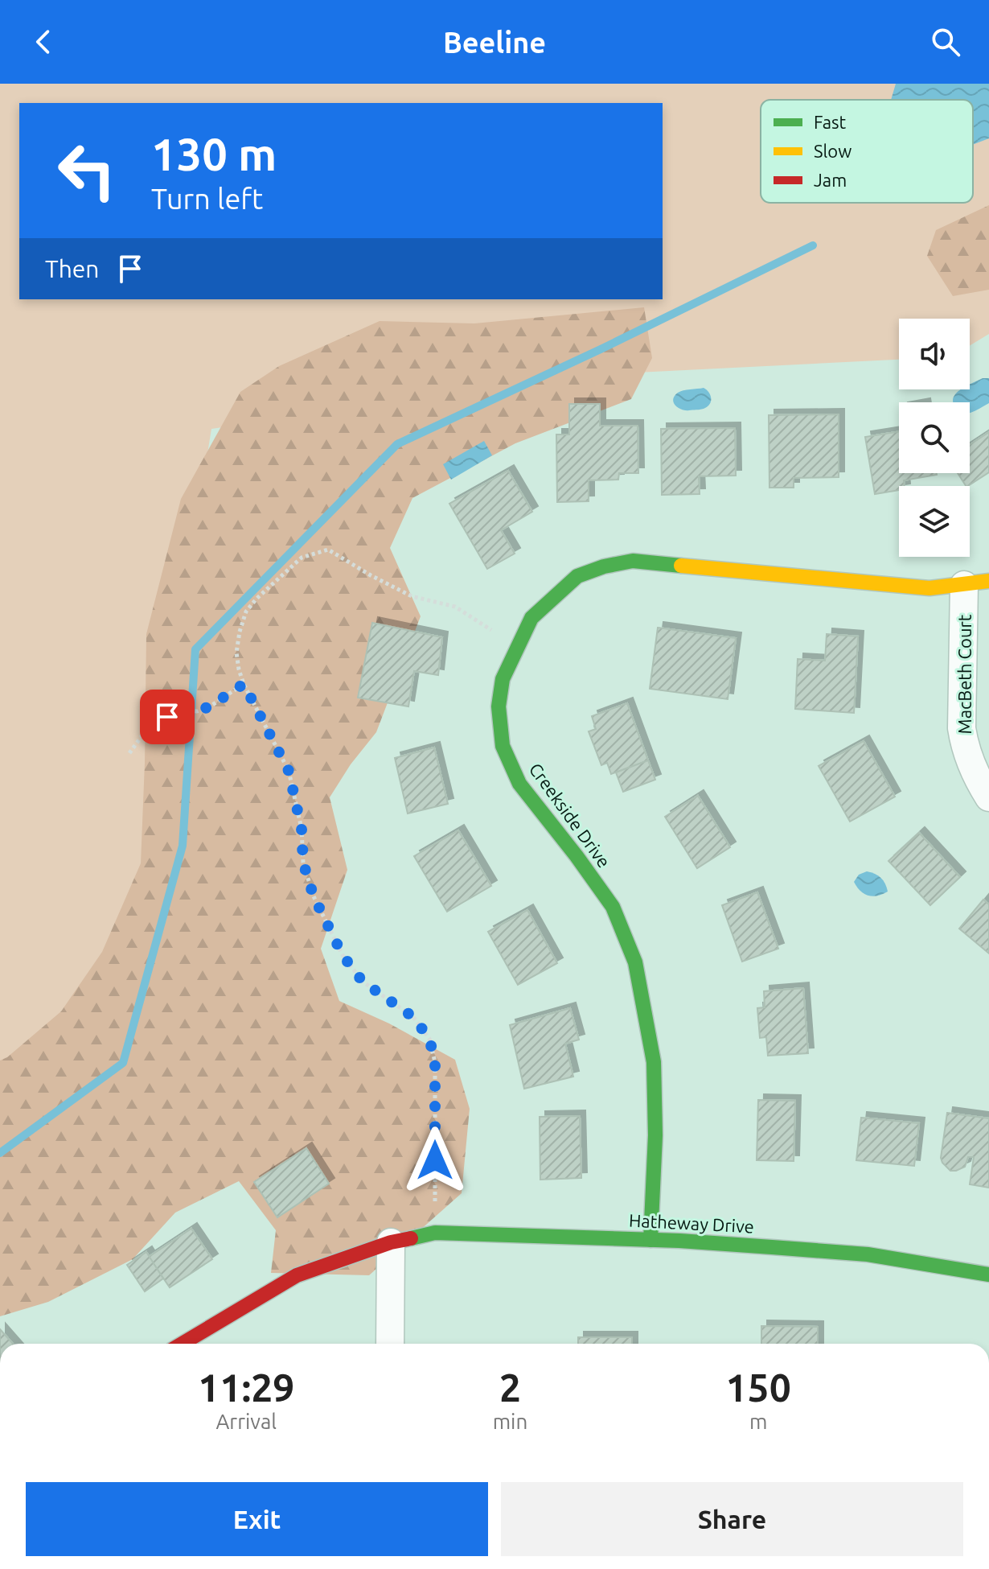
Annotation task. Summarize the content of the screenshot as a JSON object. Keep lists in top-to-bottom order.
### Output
{
  "streets": {
    "street": ["MacBeth Court", "Creekside Drive", "Hatheway Drive"]
  },
  "crossings": [
    ["MacBeth Court", "Creekside Drive"],
    ["Creekside Drive", "Hatheway Drive"]
  ],
  "legend": ["Fast", "Slow", "Jam"],
  "page": {
    "header": "Beeline",
    "turn": ["130 m", "Turn left"],
    "then": "Then",
    "eta": [
      "11:29",
      "Arrival",
      "2",
      "min",
      "150",
      "m"
    ],
    "buttons": ["Exit", "Share"]
  }
}
